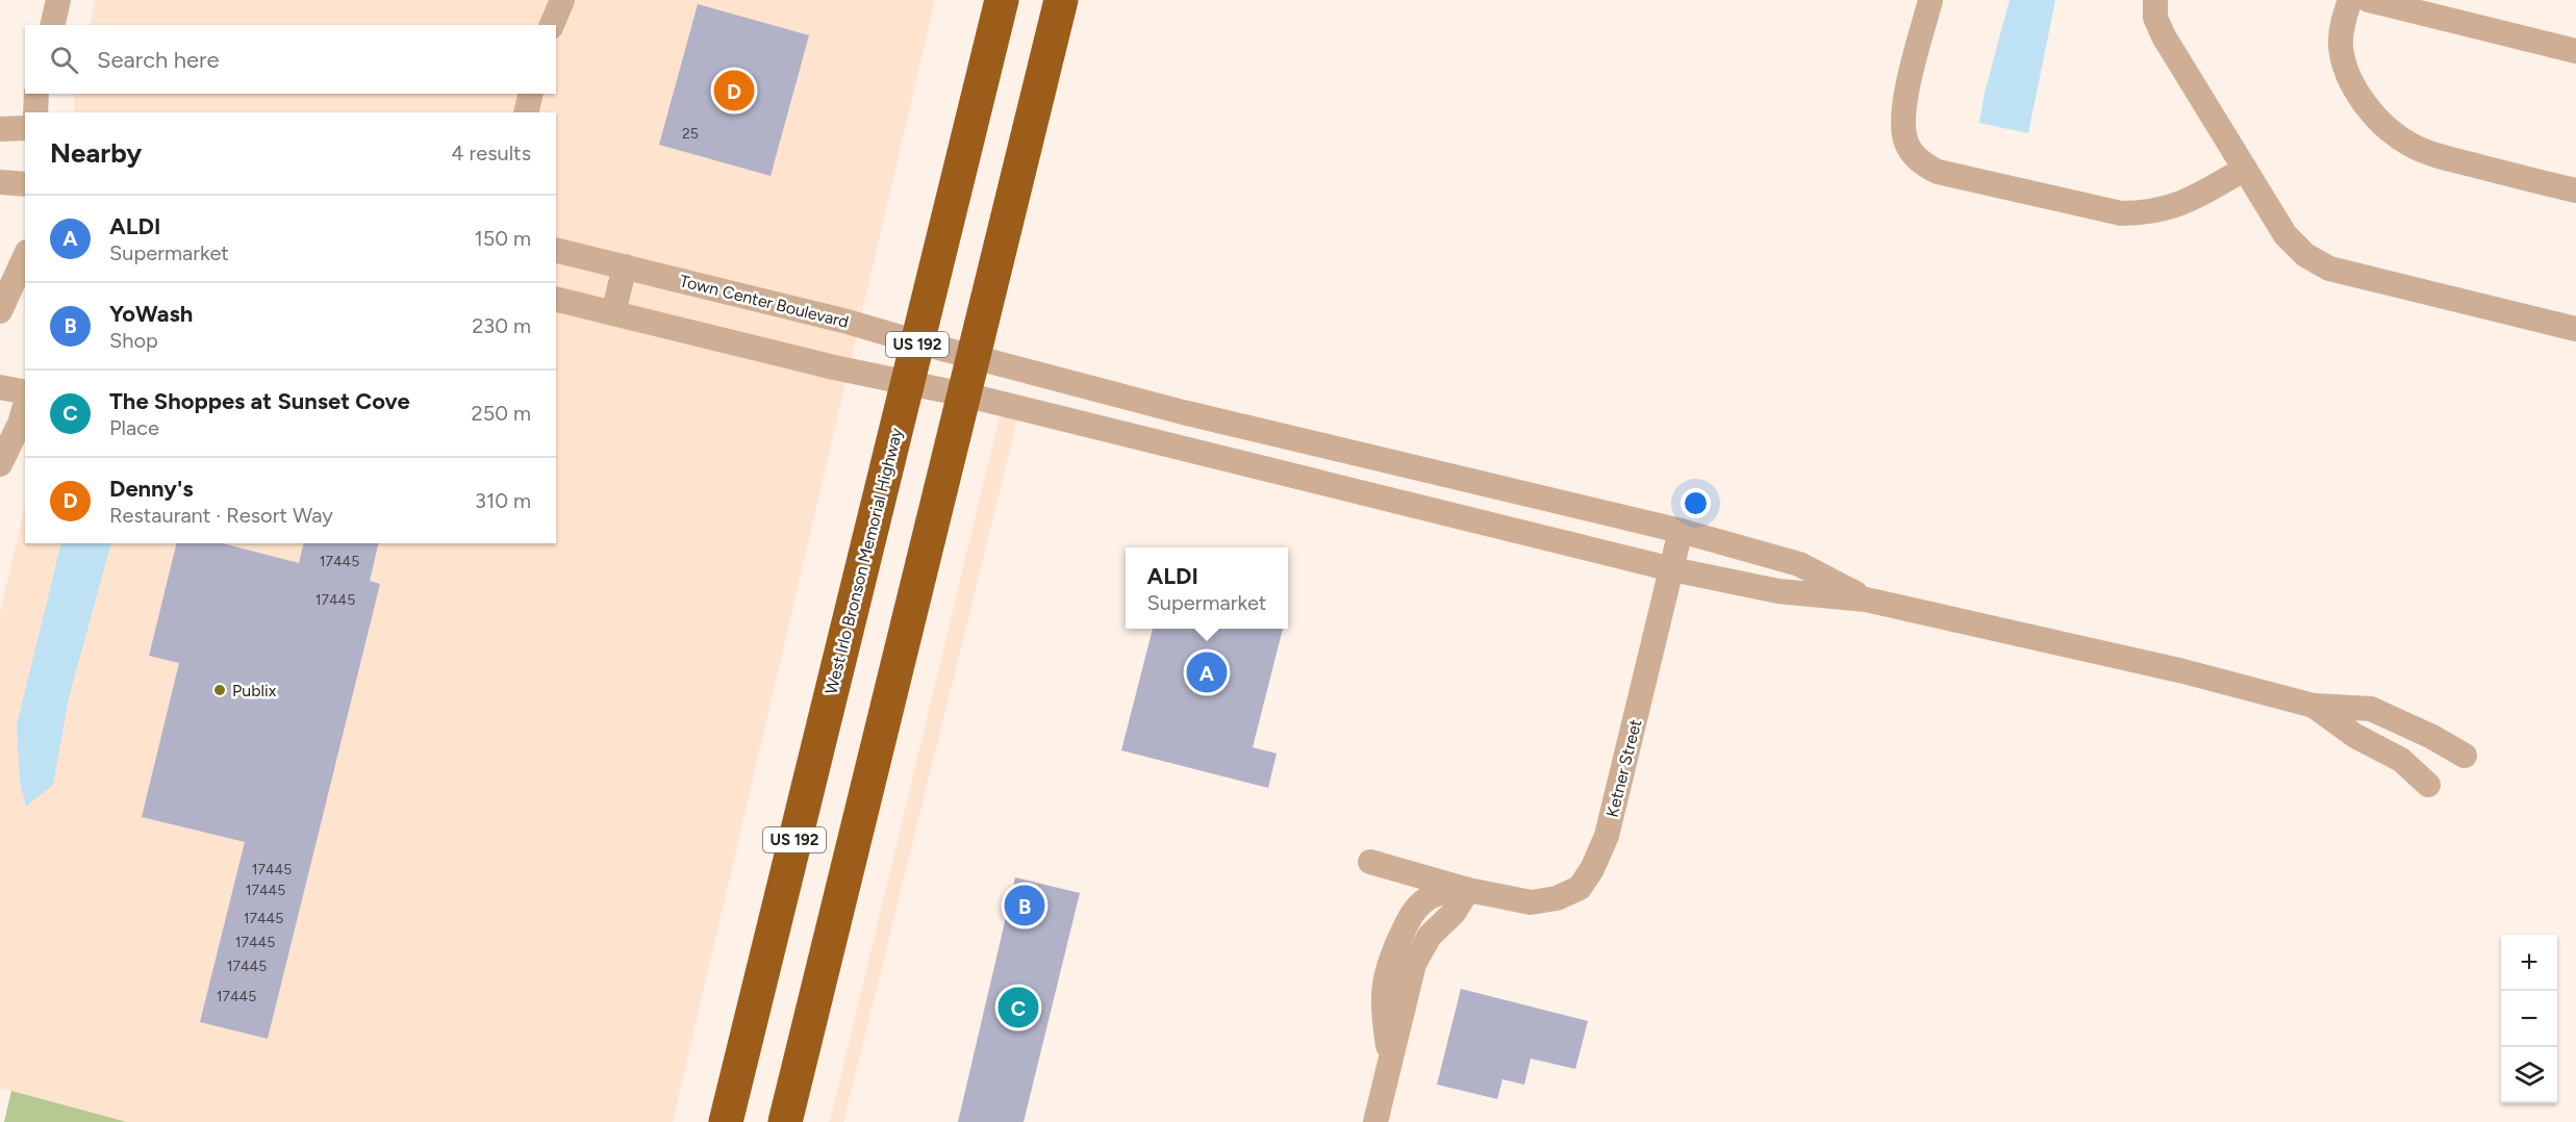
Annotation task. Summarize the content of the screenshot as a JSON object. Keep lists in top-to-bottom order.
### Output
{
  "streets": {
    "highway": ["US 192", "West Irlo Bronson Memorial Highway"],
    "street": ["Town Center Boulevard", "Ketner Street"]
  },
  "crossings": [
    ["Town Center Boulevard", "US 192"],
    ["Town Center Boulevard", "West Irlo Bronson Memorial Highway"],
    ["Town Center Boulevard", "Ketner Street"]
  ],
  "places": ["Publix"],
  "house_numbers": [
    "25",
    "17445",
    "17445",
    "17445",
    "17445",
    "17445",
    "17445",
    "17445",
    "17445"
  ],
  "page": {
    "search": "Search here",
    "pins": [
      "D",
      "A",
      "B",
      "C"
    ],
    "heading": ["Nearby", "4 results"],
    "list": [
      {
        "mark": "A",
        "name": "ALDI",
        "note": "Supermarket",
        "value": "150 m"
      },
      {
        "mark": "B",
        "name": "YoWash",
        "note": "Shop",
        "value": "230 m"
      },
      {
        "mark": "C",
        "name": "The Shoppes at Sunset Cove",
        "note": "Place",
        "value": "250 m"
      },
      {
        "mark": "D",
        "name": "Denny's",
        "note": "Restaurant · Resort Way",
        "value": "310 m"
      }
    ],
    "popup": ["ALDI", "Supermarket"],
    "map_buttons": ["+", "−"]
  }
}
